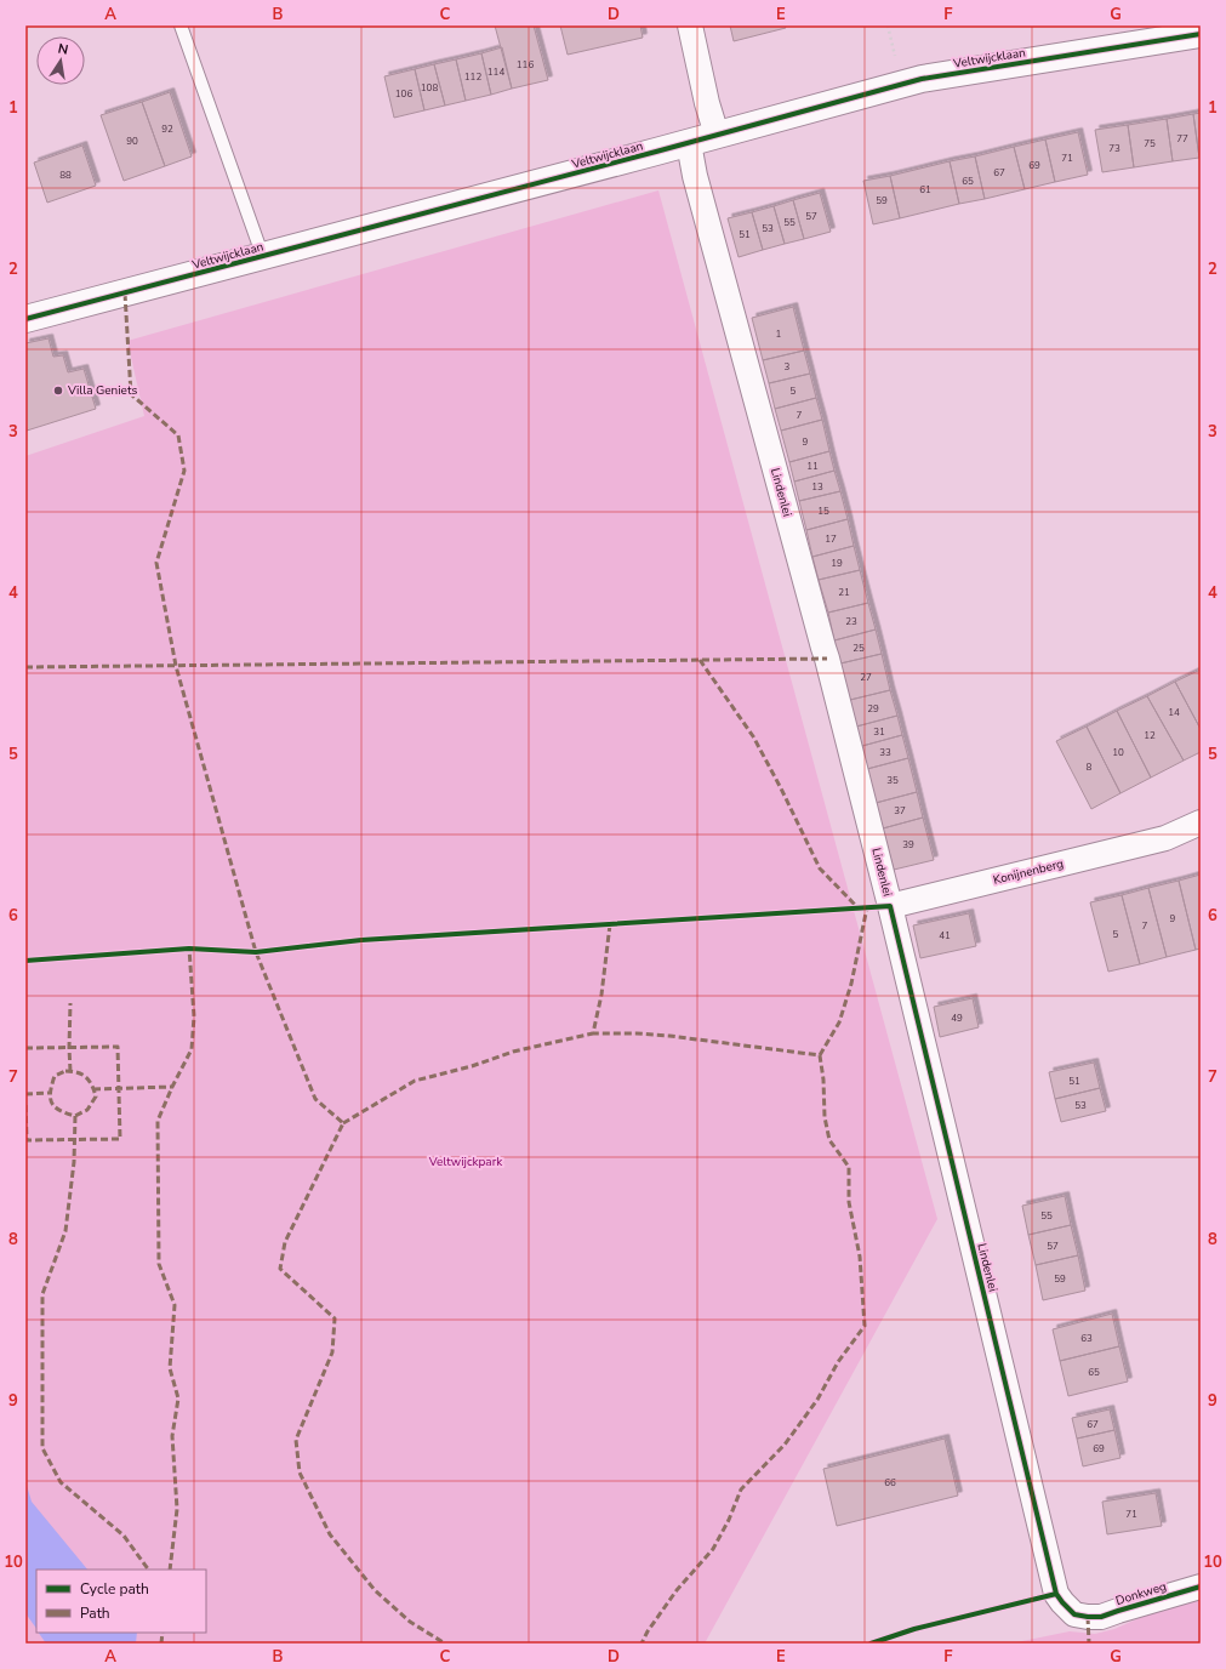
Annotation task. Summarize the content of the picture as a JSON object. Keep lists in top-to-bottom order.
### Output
{
  "streets": {
    "street": [
      "Veltwijcklaan",
      "Lindenlei",
      "Konijnenberg",
      "Donkweg"
    ]
  },
  "crossings": [
    ["Veltwijcklaan", "Lindenlei"],
    ["Lindenlei", "Konijnenberg"],
    ["Lindenlei", "Donkweg"]
  ],
  "parks": ["Veltwijckpark"],
  "places": ["Villa Geniets"],
  "house_numbers": [
    "116",
    "114",
    "112",
    "108",
    "106",
    "92",
    "77",
    "90",
    "75",
    "73",
    "71",
    "69",
    "67",
    "88",
    "65",
    "61",
    "59",
    "57",
    "55",
    "53",
    "51",
    "1",
    "3",
    "5",
    "7",
    "9",
    "11",
    "13",
    "15",
    "17",
    "19",
    "21",
    "23",
    "25",
    "27",
    "29",
    "14",
    "31",
    "12",
    "33",
    "10",
    "8",
    "35",
    "37",
    "39",
    "9",
    "7",
    "5",
    "41",
    "49",
    "51",
    "53",
    "55",
    "57",
    "59",
    "63",
    "65",
    "67",
    "69",
    "66",
    "71"
  ],
  "legend": ["Cycle path", "Path"],
  "north": "top",
  "grid": {
    "columns": [
      "A",
      "B",
      "C",
      "D",
      "E",
      "F",
      "G"
    ],
    "rows": [
      "1",
      "2",
      "3",
      "4",
      "5",
      "6",
      "7",
      "8",
      "9",
      "10"
    ]
  }
}
